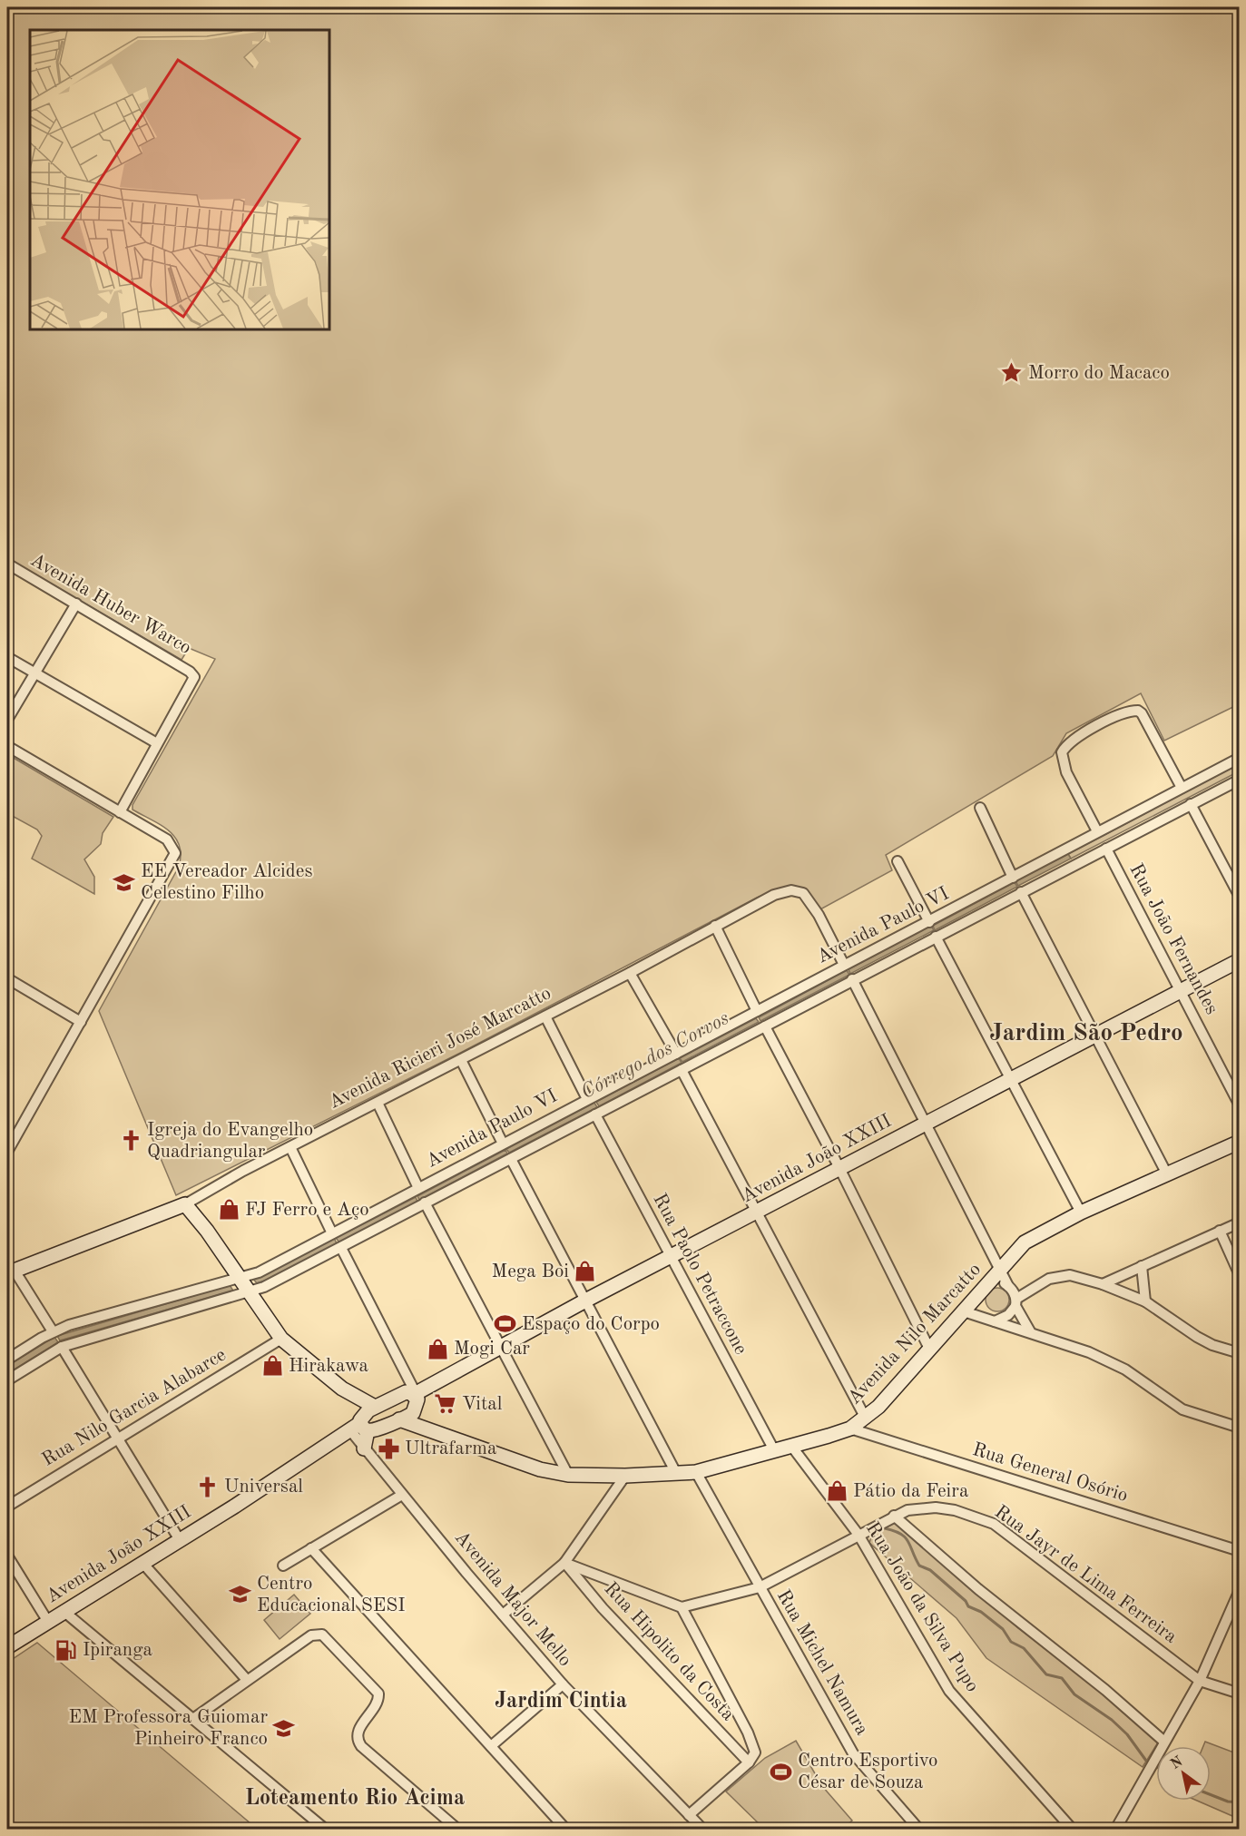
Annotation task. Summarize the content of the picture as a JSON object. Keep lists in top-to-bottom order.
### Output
{
  "streets": {
    "street": [
      "Avenida Huber Warco",
      "Avenida Paulo VI",
      "Rua João Fernandes",
      "Avenida Ricieri José Marcatto",
      "Avenida João XXIII",
      "Rua Paolo Petraccone",
      "Avenida Nilo Marcatto",
      "Rua Nilo Garcia Alabarce",
      "Rua General Osório",
      "Rua Jayr de Lima Ferreira",
      "Avenida Major Mello",
      "Rua João da Silva Pupo",
      "Rua Hipolito da Costa",
      "Rua Michel Namura"
    ]
  },
  "crossings": [
    ["Avenida Paulo VI", "Rua João Fernandes"],
    ["Avenida Paulo VI", "Avenida Ricieri José Marcatto"],
    ["Avenida Paulo VI", "Rua Paolo Petraccone"],
    ["Rua João Fernandes", "Avenida João XXIII"],
    ["Avenida João XXIII", "Rua Paolo Petraccone"],
    ["Avenida João XXIII", "Avenida Nilo Marcatto"],
    ["Rua Paolo Petraccone", "Avenida Nilo Marcatto"],
    ["Avenida Nilo Marcatto", "Rua General Osório"],
    ["Avenida Nilo Marcatto", "Rua João da Silva Pupo"],
    ["Avenida Nilo Marcatto", "Rua Michel Namura"],
    ["Rua Jayr de Lima Ferreira", "Rua João da Silva Pupo"],
    ["Rua Jayr de Lima Ferreira", "Rua Michel Namura"]
  ],
  "districts": ["Jardim São Pedro", "Jardim Cintia", "Loteamento Rio Acima"],
  "water": ["Córrego dos Corvos"],
  "places": {
    "place": ["Morro do Macaco"],
    "school or university": ["EE Vereador Alcides Celestino Filho", "Centro Educacional SESI", "EM Professora Guiomar Pinheiro Franco"],
    "church": ["Igreja do Evangelho Quadriangular", "Universal"],
    "shop": [
      "FJ Ferro e Aço",
      "Mega Boi",
      "Mogi Car",
      "Hirakawa",
      "Pátio da Feira"
    ],
    "sports": ["Espaço do Corpo", "Centro Esportivo César de Souza"],
    "supermarket": ["Vital"],
    "pharmacy": ["Ultrafarma"],
    "fuel station": ["Ipiranga"]
  },
  "north": "top left"
}
